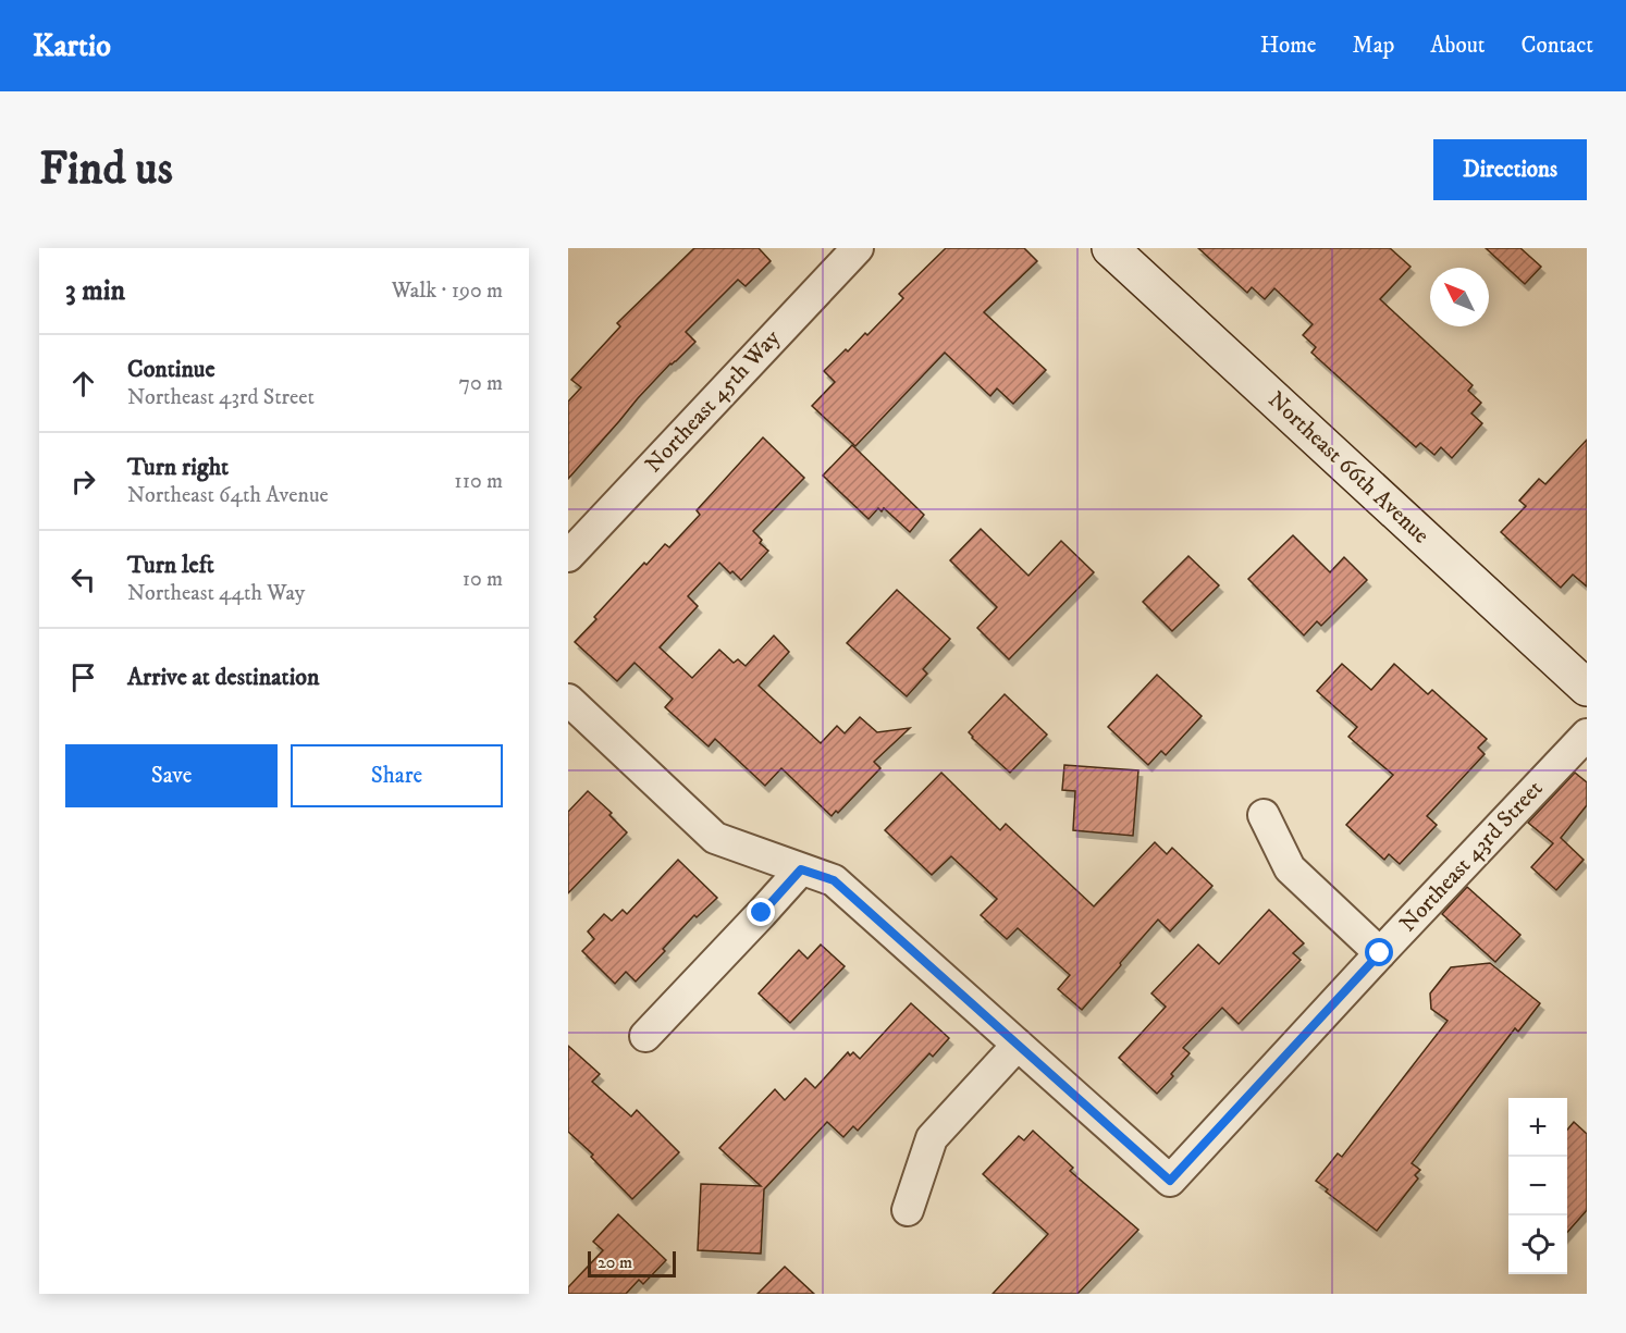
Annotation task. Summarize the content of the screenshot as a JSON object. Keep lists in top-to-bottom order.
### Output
{
  "streets": {
    "street": ["Northeast 45th Way", "Northeast 66th Avenue", "Northeast 43rd Street"]
  },
  "scale_bar": "20 m",
  "north": "top left",
  "page": {
    "header": "Kartio",
    "nav": [
      "Home",
      "Map",
      "About",
      "Contact"
    ],
    "buttons": [
      "Directions",
      ["Save", "Share"]
    ],
    "title": "Find us",
    "heading": ["3 min", "Walk · 190 m"],
    "list": [
      ["Continue", "Northeast 43rd Street", "70 m"],
      ["Turn right", "Northeast 64th Avenue", "110 m"],
      ["Turn left", "Northeast 44th Way", "10 m"],
      "Arrive at destination"
    ],
    "map_buttons": ["+", "−"],
    "scale": "20 m"
  }
}
